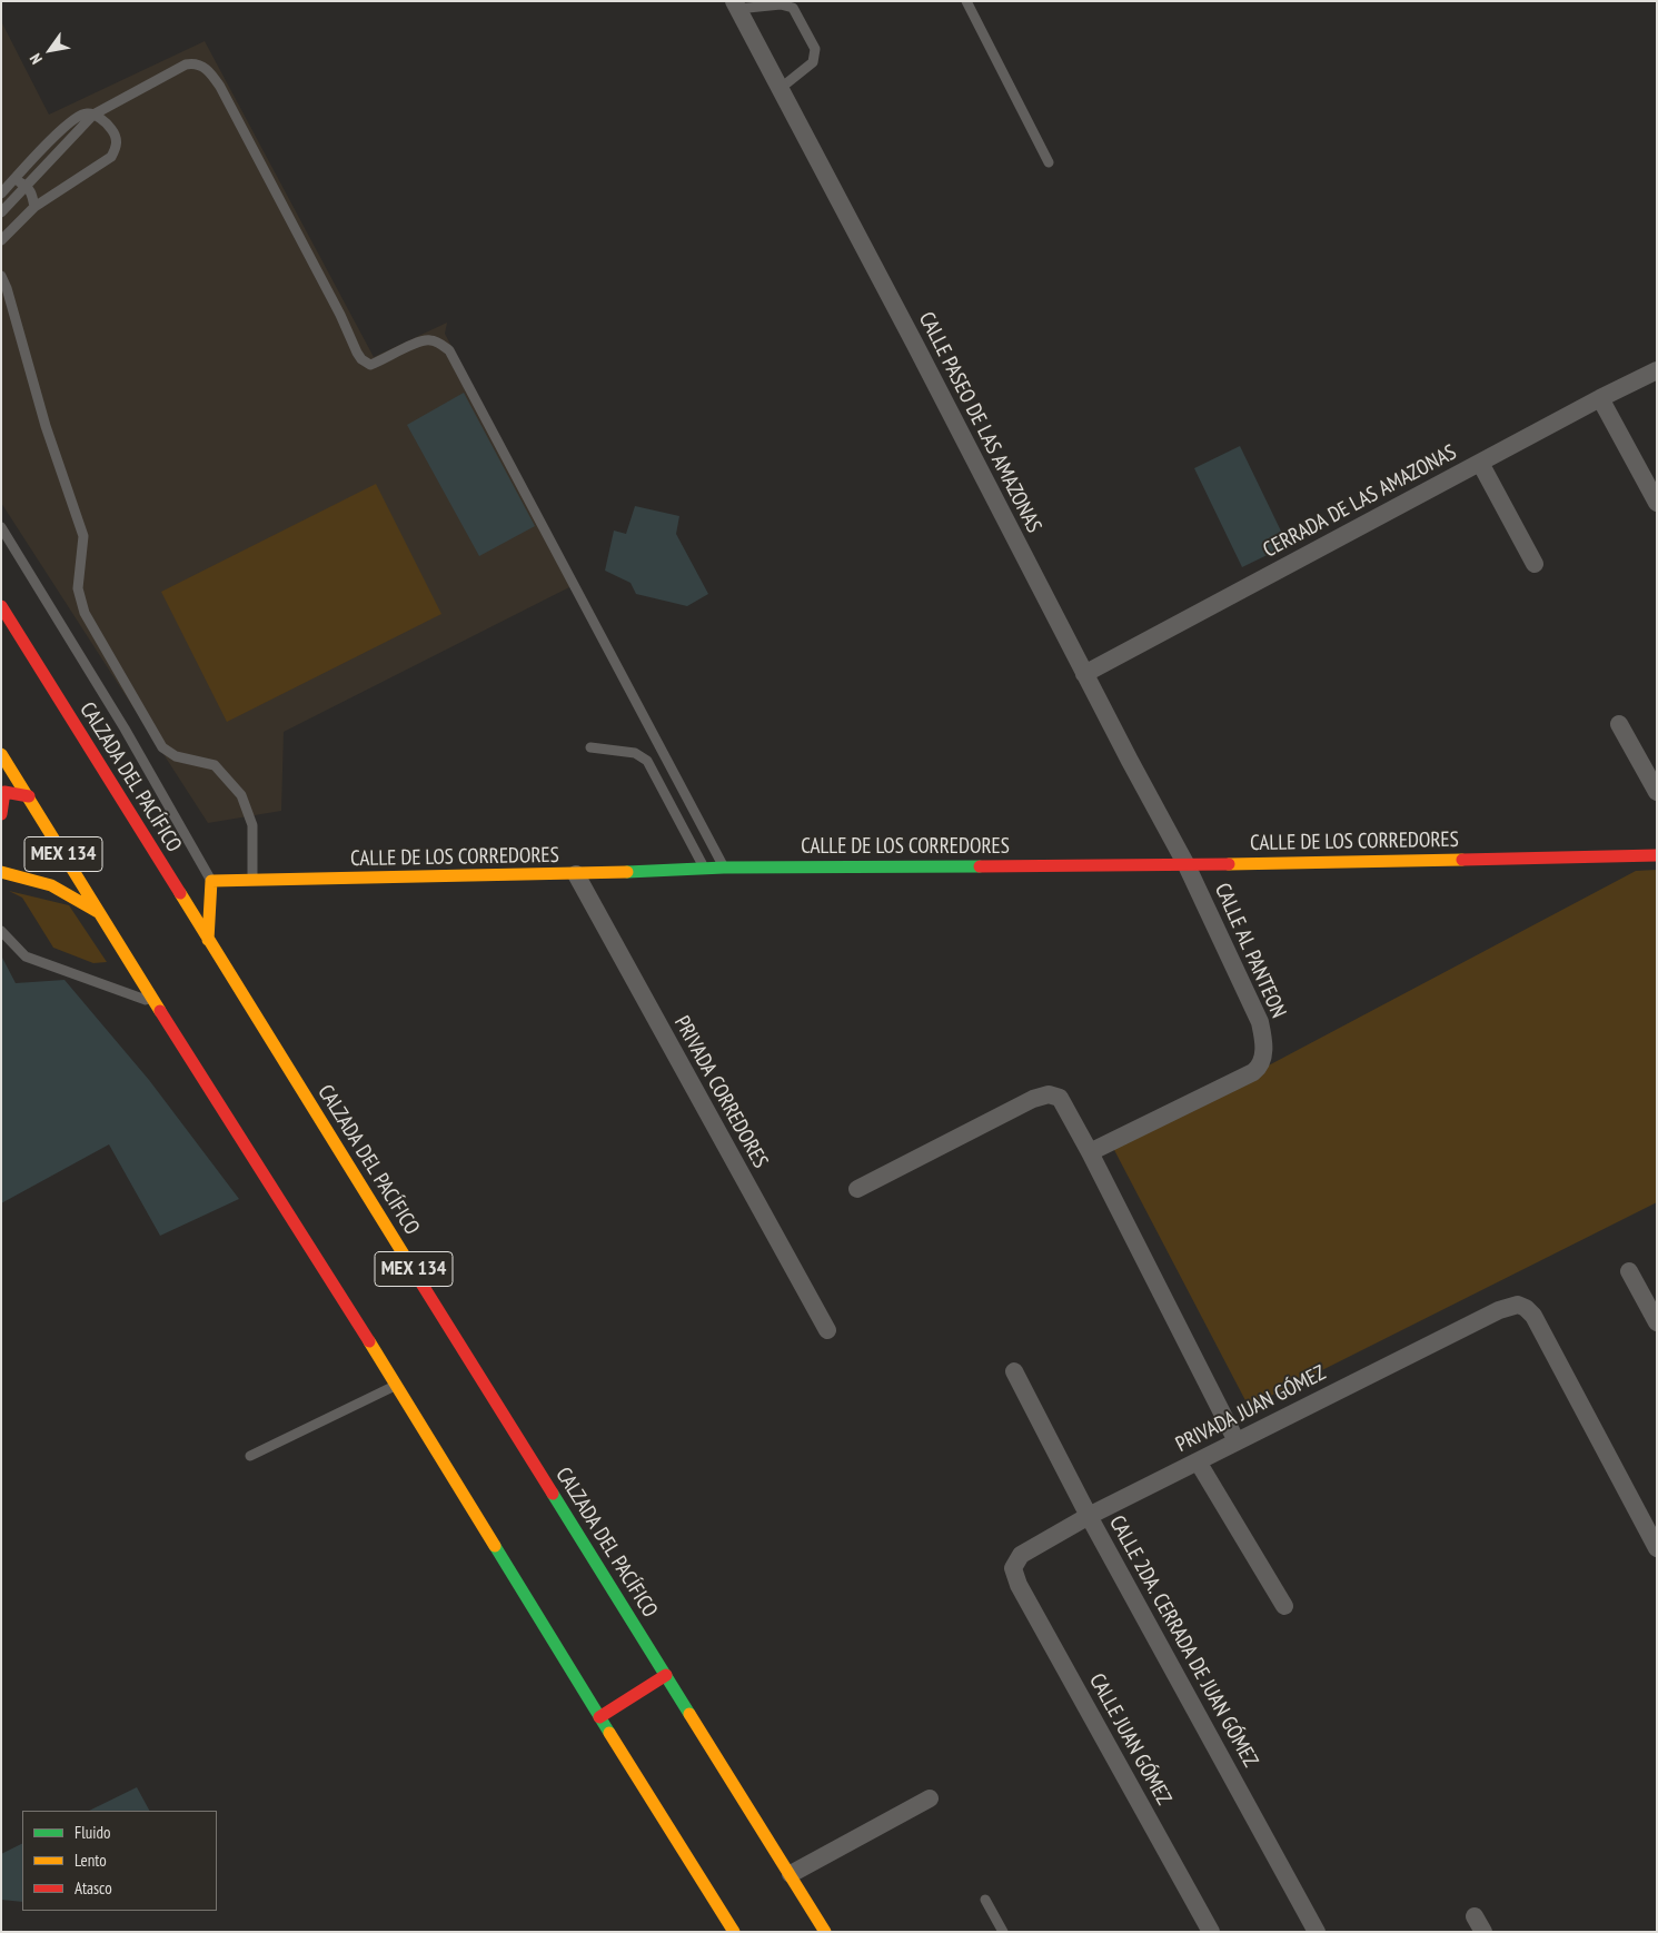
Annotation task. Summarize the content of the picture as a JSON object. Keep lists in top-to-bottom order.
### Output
{
  "streets": {
    "main road": ["CALZADA DEL PACÍFICO", "CALLE DE LOS CORREDORES", "MEX 134"],
    "street": [
      "CALLE PASEO DE LAS AMAZONAS",
      "CERRADA DE LAS AMAZONAS",
      "CALLE AL PANTEON",
      "PRIVADA CORREDORES",
      "PRIVADA JUAN GÓMEZ",
      "CALLE 2DA. CERRADA DE JUAN GÓMEZ",
      "CALLE JUAN GÓMEZ"
    ]
  },
  "crossings": [
    ["CALLE PASEO DE LAS AMAZONAS", "CERRADA DE LAS AMAZONAS"],
    ["CALLE PASEO DE LAS AMAZONAS", "CALLE DE LOS CORREDORES"],
    ["CALLE PASEO DE LAS AMAZONAS", "CALLE AL PANTEON"],
    ["CALLE DE LOS CORREDORES", "CALLE AL PANTEON"],
    ["CALLE DE LOS CORREDORES", "PRIVADA CORREDORES"],
    ["PRIVADA JUAN GÓMEZ", "CALLE 2DA. CERRADA DE JUAN GÓMEZ"],
    ["PRIVADA JUAN GÓMEZ", "CALLE JUAN GÓMEZ"]
  ],
  "legend": ["Fluido", "Lento", "Atasco"],
  "north": "bottom left"
}
